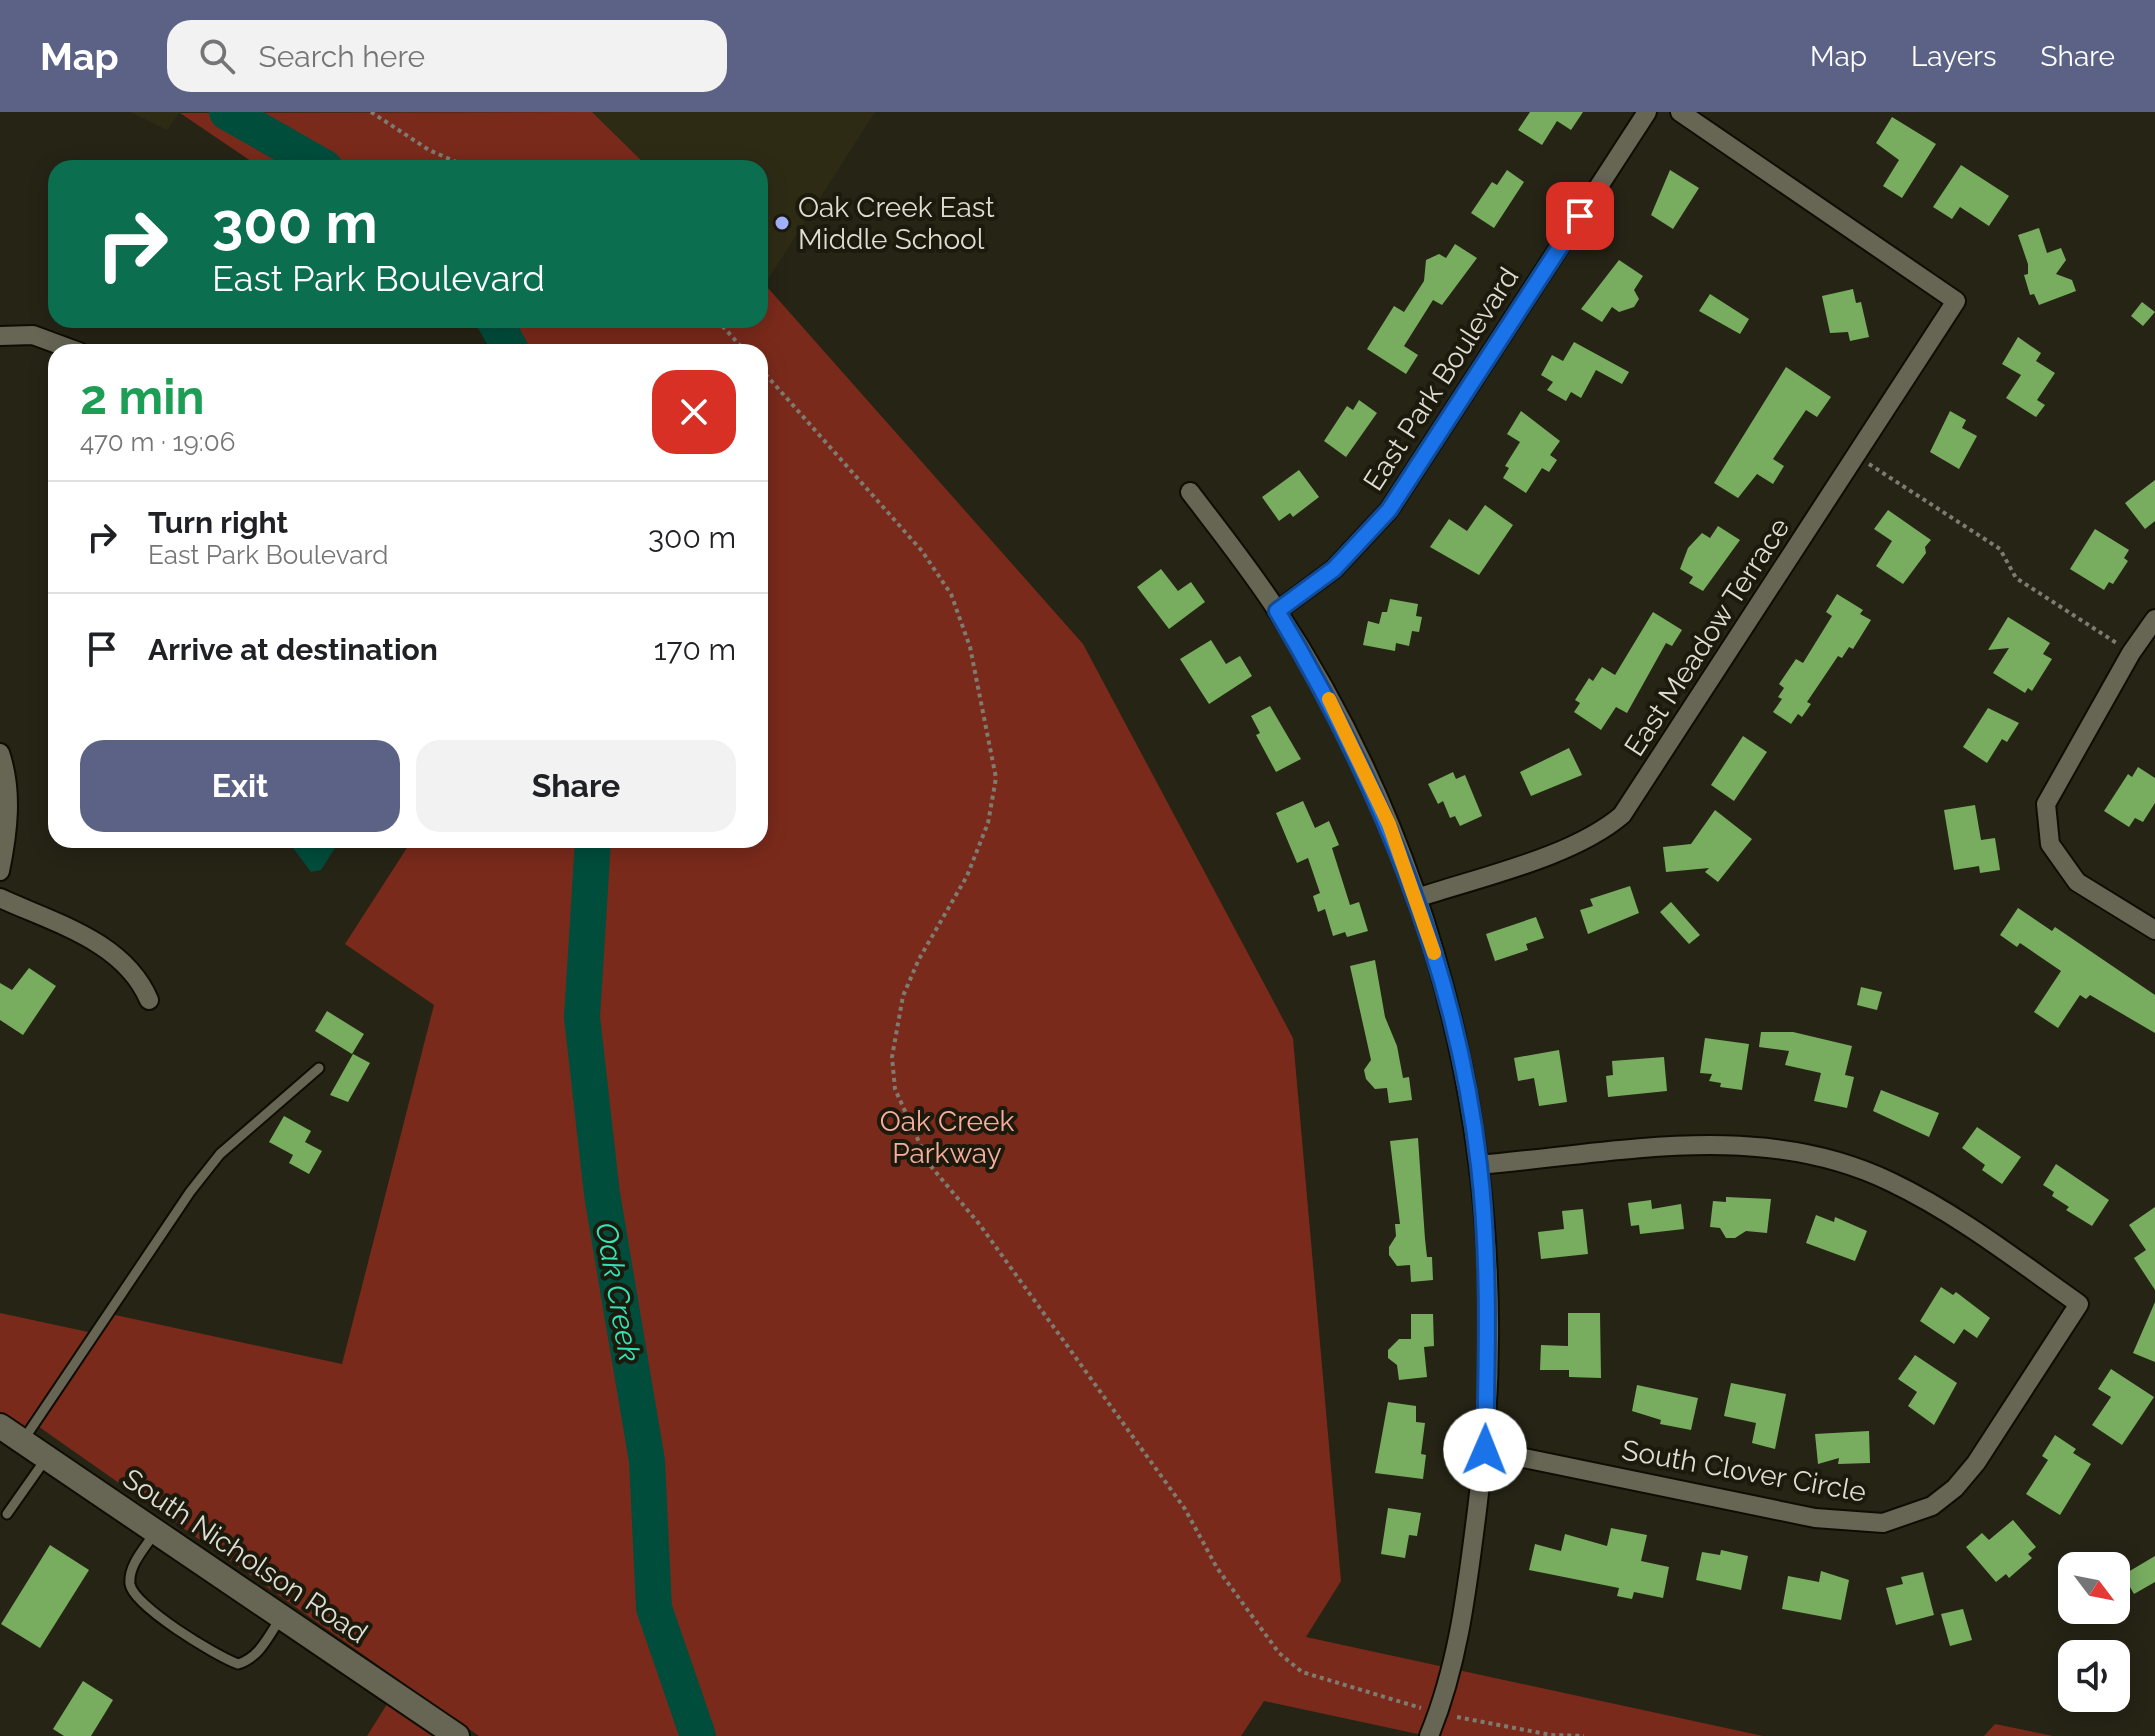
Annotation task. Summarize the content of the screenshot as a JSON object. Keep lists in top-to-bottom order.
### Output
{
  "streets": {
    "street": [
      "East Park Boulevard",
      "East Meadow Terrace",
      "South Clover Circle",
      "South Nicholson Road"
    ]
  },
  "water": ["Oak Creek"],
  "parks": ["Oak Creek Parkway"],
  "places": ["Oak Creek East Middle School"],
  "north": "bottom right",
  "page": {
    "header": "Map",
    "search": "Search here",
    "nav": ["Map", "Layers", "Share"],
    "turn": ["300 m", "East Park Boulevard"],
    "heading": ["2 min", "470 m · 19:06"],
    "list": [
      {
        "name": "Turn right",
        "note": "East Park Boulevard",
        "value": "300 m"
      },
      {
        "name": "Arrive at destination",
        "value": "170 m"
      }
    ],
    "buttons": ["Exit", "Share"]
  }
}
